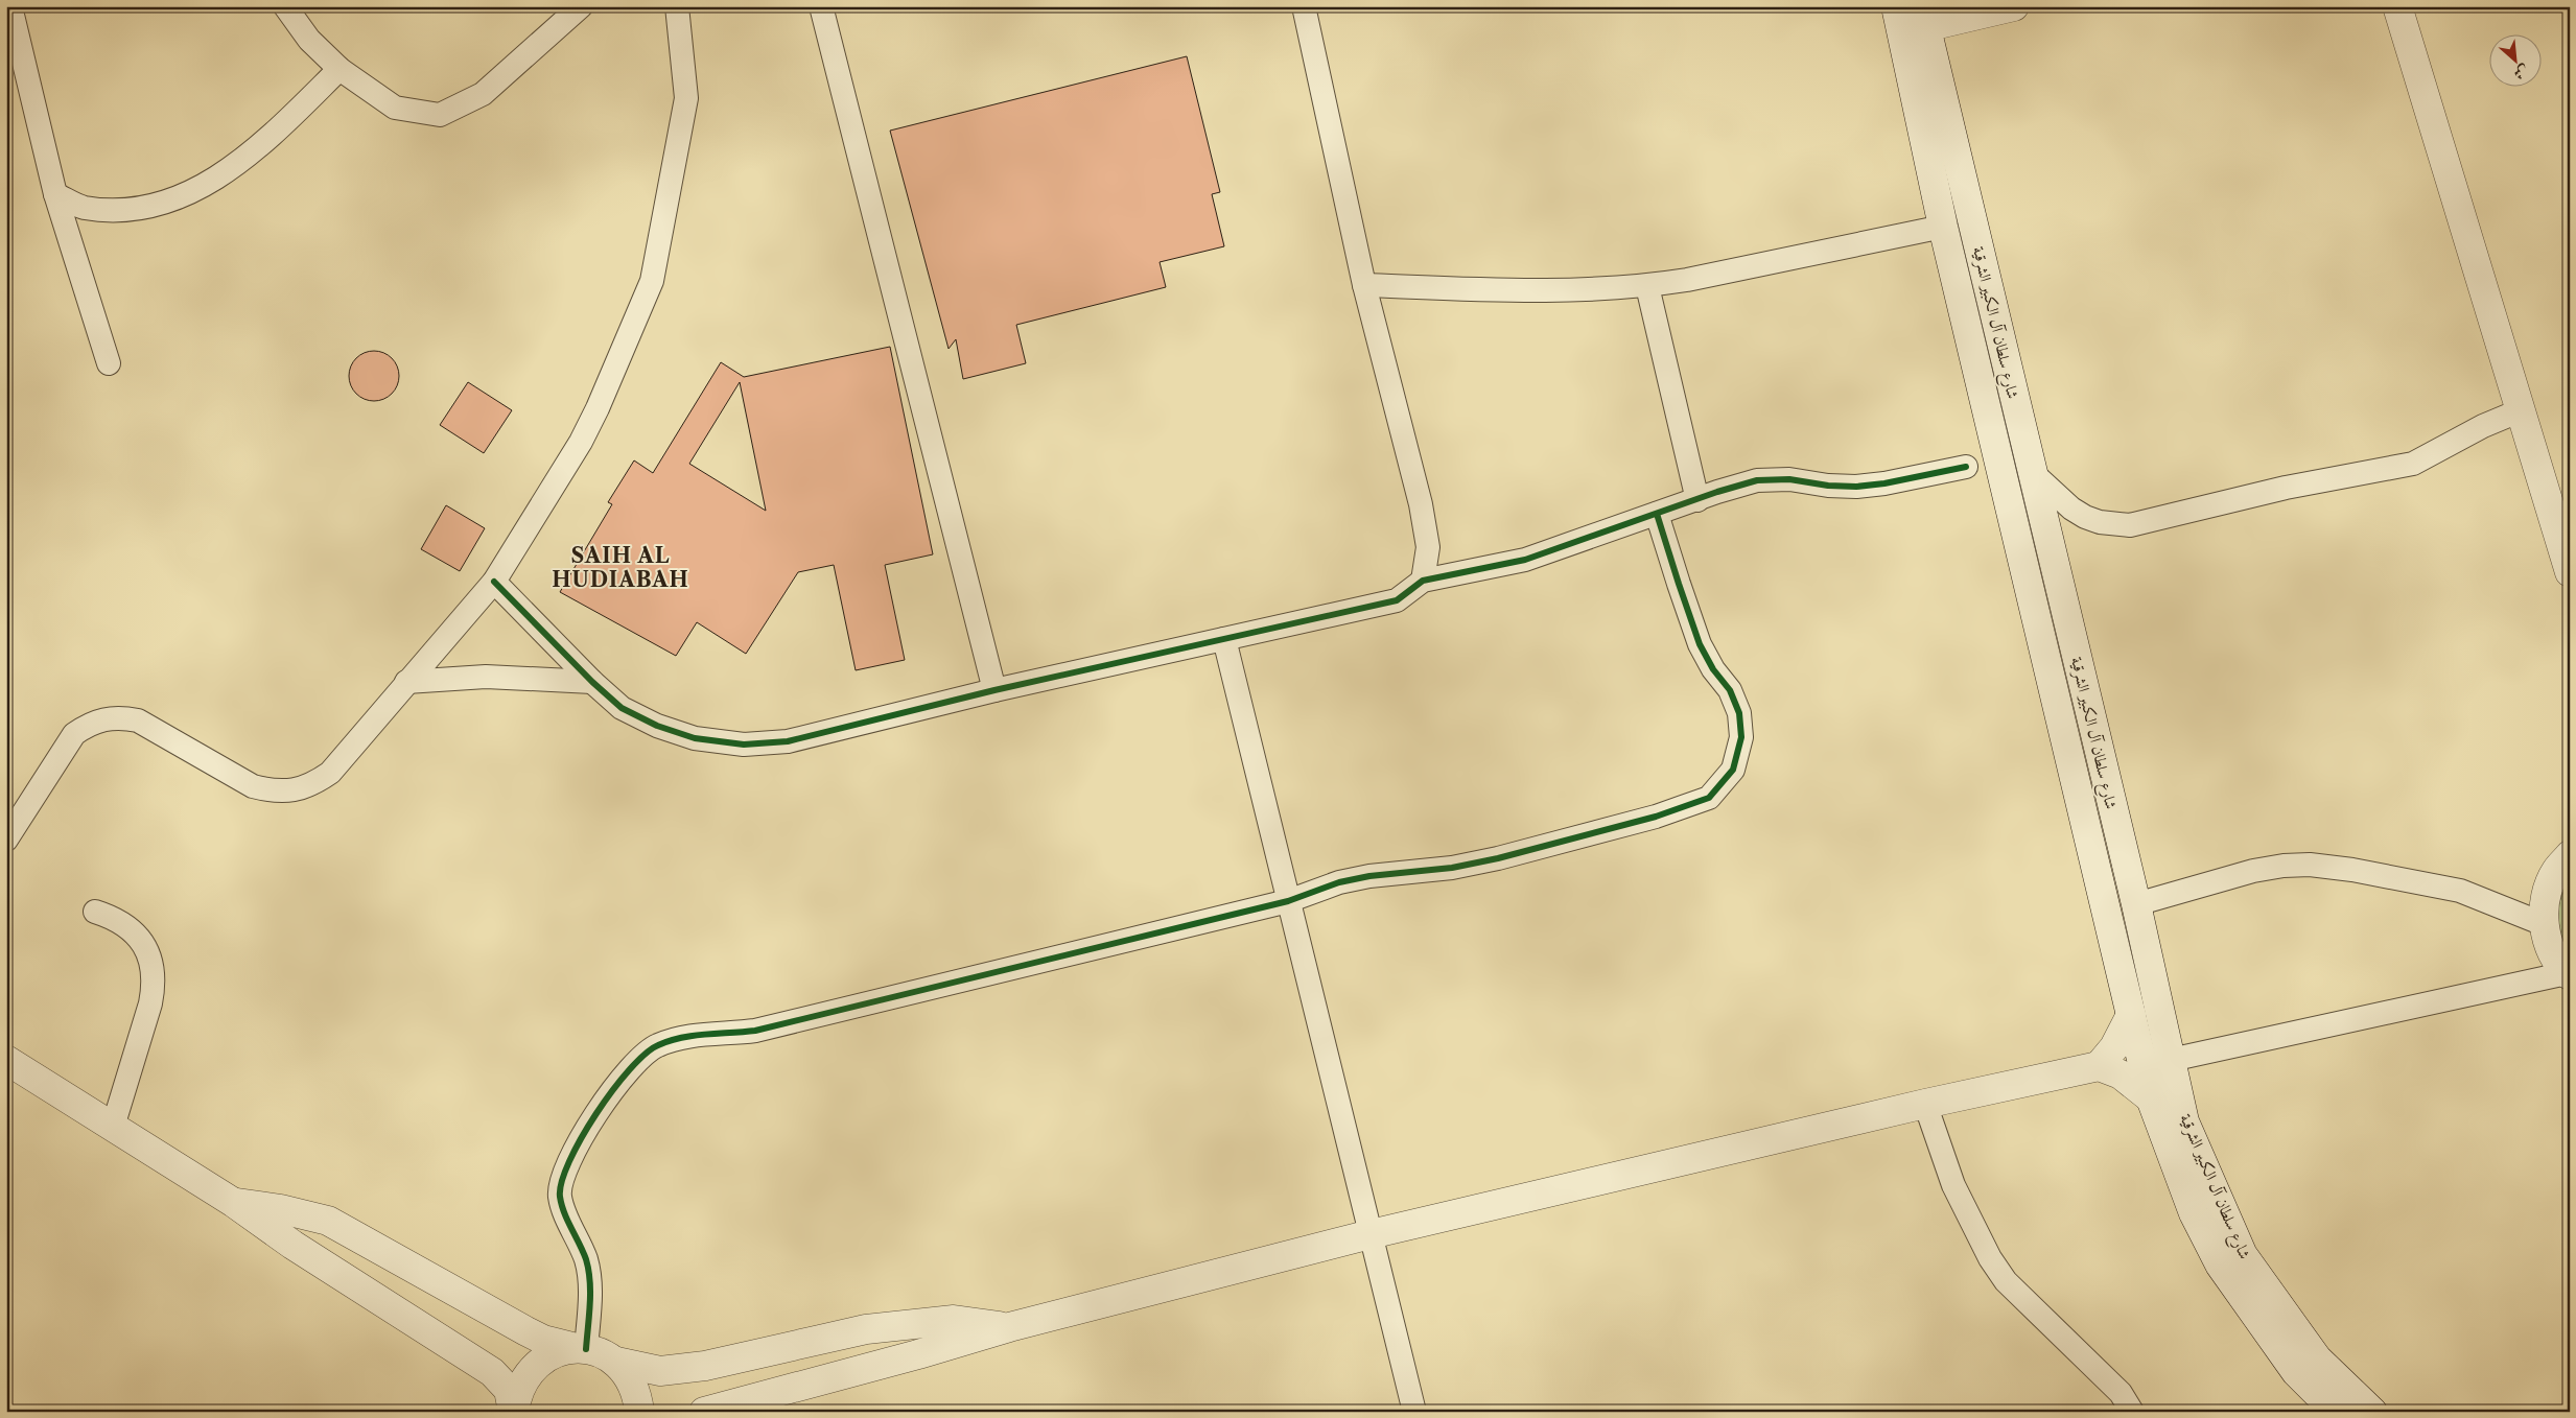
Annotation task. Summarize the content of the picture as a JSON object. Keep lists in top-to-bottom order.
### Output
{
  "streets": {
    "street": ["شارع سلطان آل الكبير الشرقية"]
  },
  "districts": ["SAIH AL HUDIABAH"],
  "north": "bottom right"
}
